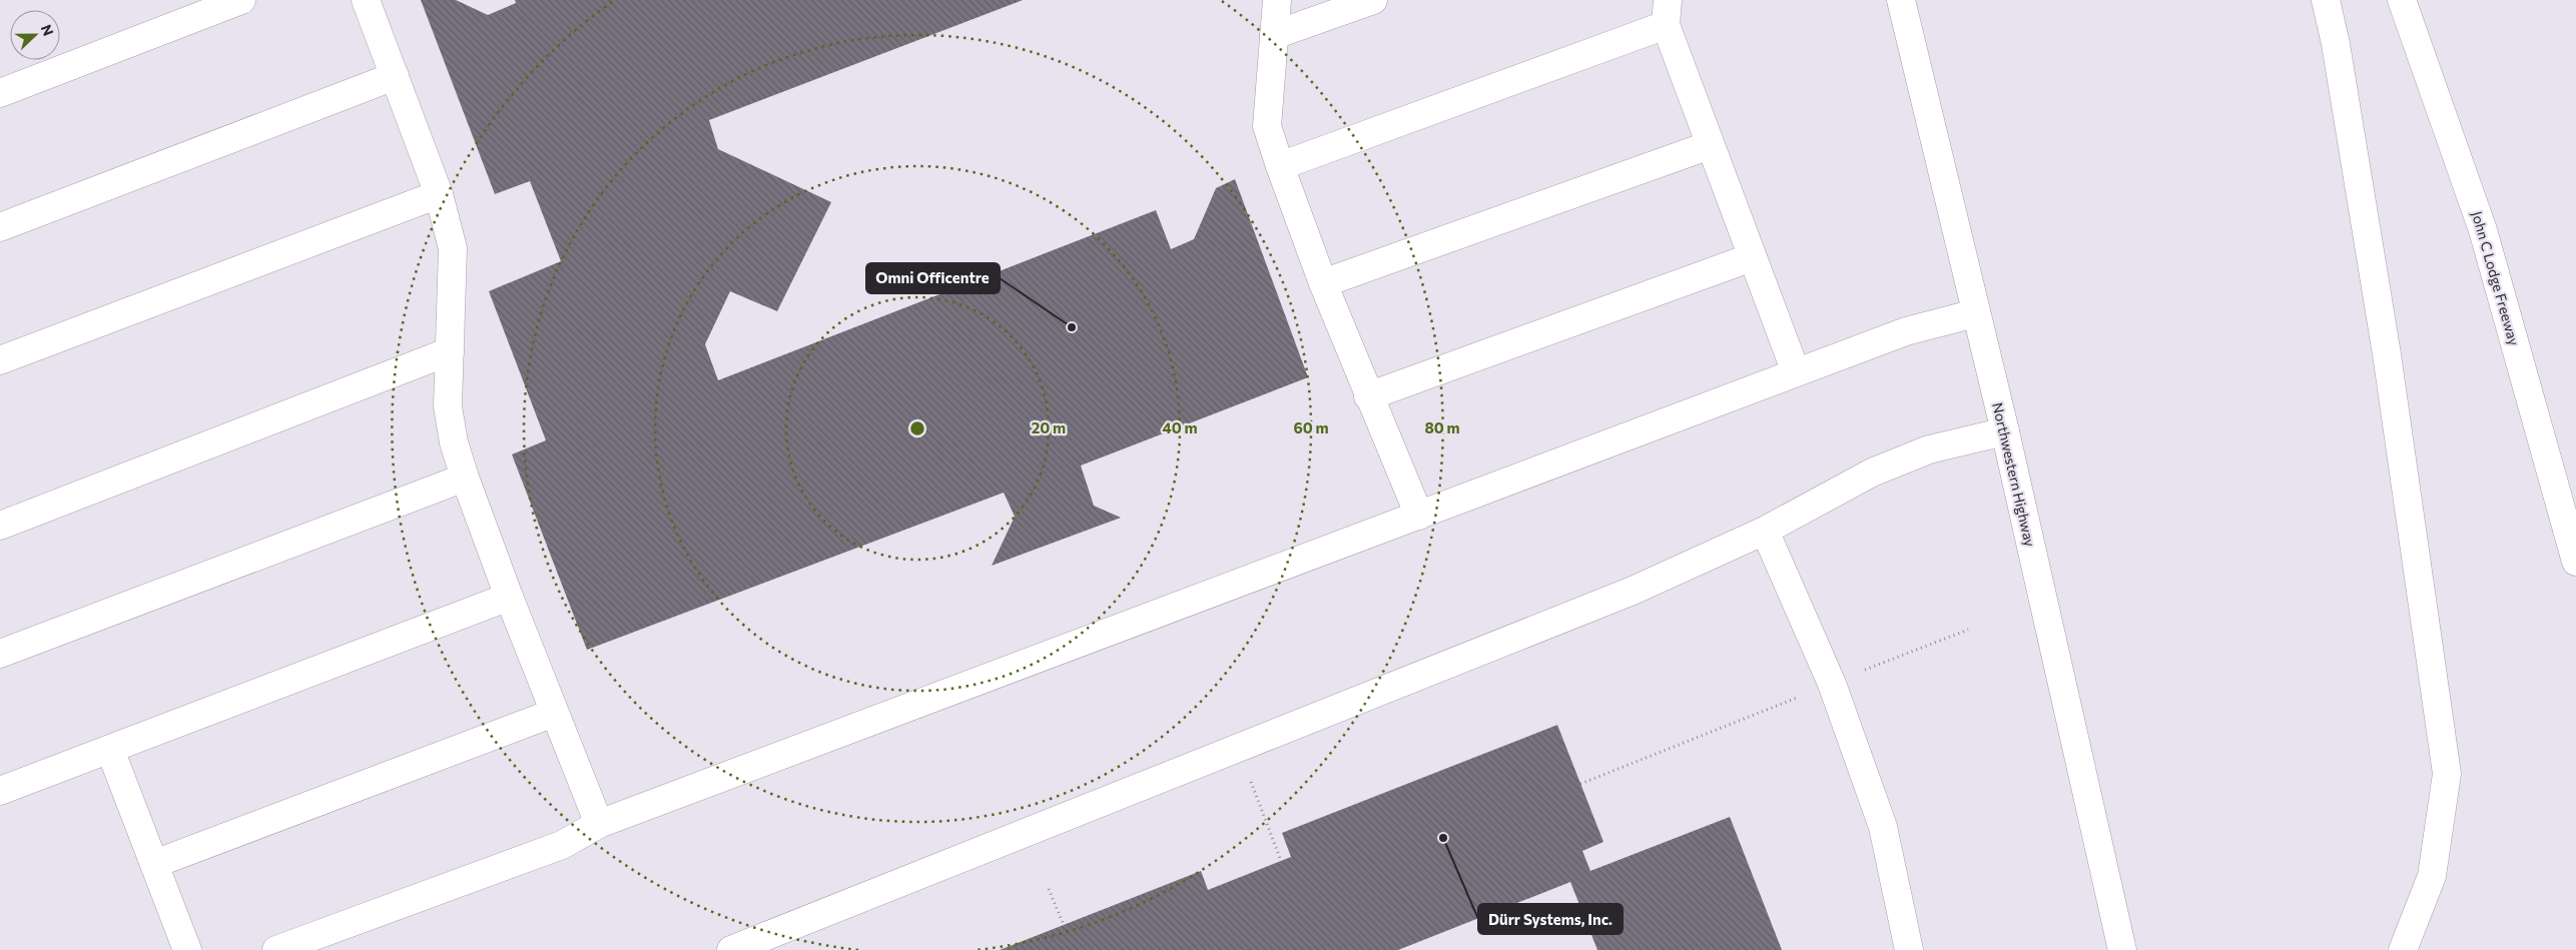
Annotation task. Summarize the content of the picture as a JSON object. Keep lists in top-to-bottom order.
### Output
{
  "streets": {
    "main road": ["John C Lodge Freeway", "Northwestern Highway"]
  },
  "places": ["Omni Officentre", "Dürr Systems, Inc."],
  "north": "right",
  "rings": [
    "20 m",
    "40 m",
    "60 m",
    "80 m"
  ]
}
